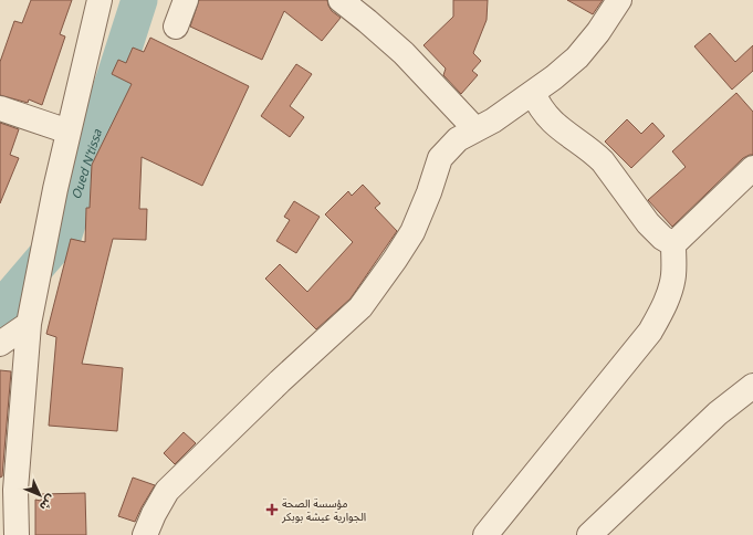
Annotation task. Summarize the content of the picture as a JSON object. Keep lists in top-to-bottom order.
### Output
{
  "water": ["Oued N'tissa"],
  "places": {
    "health": ["مؤسسة الصحة الجوارية عيشة بوبكر"]
  },
  "north": "bottom right"
}
